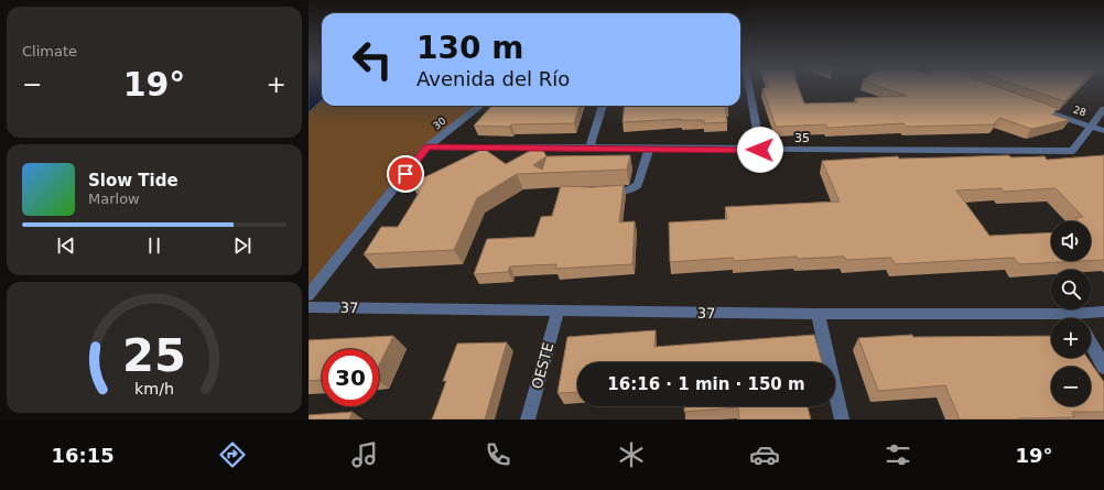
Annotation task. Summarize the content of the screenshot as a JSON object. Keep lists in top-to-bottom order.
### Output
{
  "streets": {
    "street": [
      "28",
      "30",
      "35",
      "37",
      "OESTE"
    ]
  },
  "crossings": [
    ["28", "35"],
    ["30", "35"],
    ["37", "OESTE"]
  ],
  "page": {
    "tile": "Climate",
    "turn": ["130 m", "Avenida del Río"],
    "heat": ["−", "19°", "+"],
    "song": ["Slow Tide", "Marlow"],
    "map_buttons": ["+", "−"],
    "limit": "30",
    "trip": "16:16 · 1 min · 150 m",
    "tabs": ["16:15", "19°"],
    "gauge": ["25", "km/h"]
  }
}
